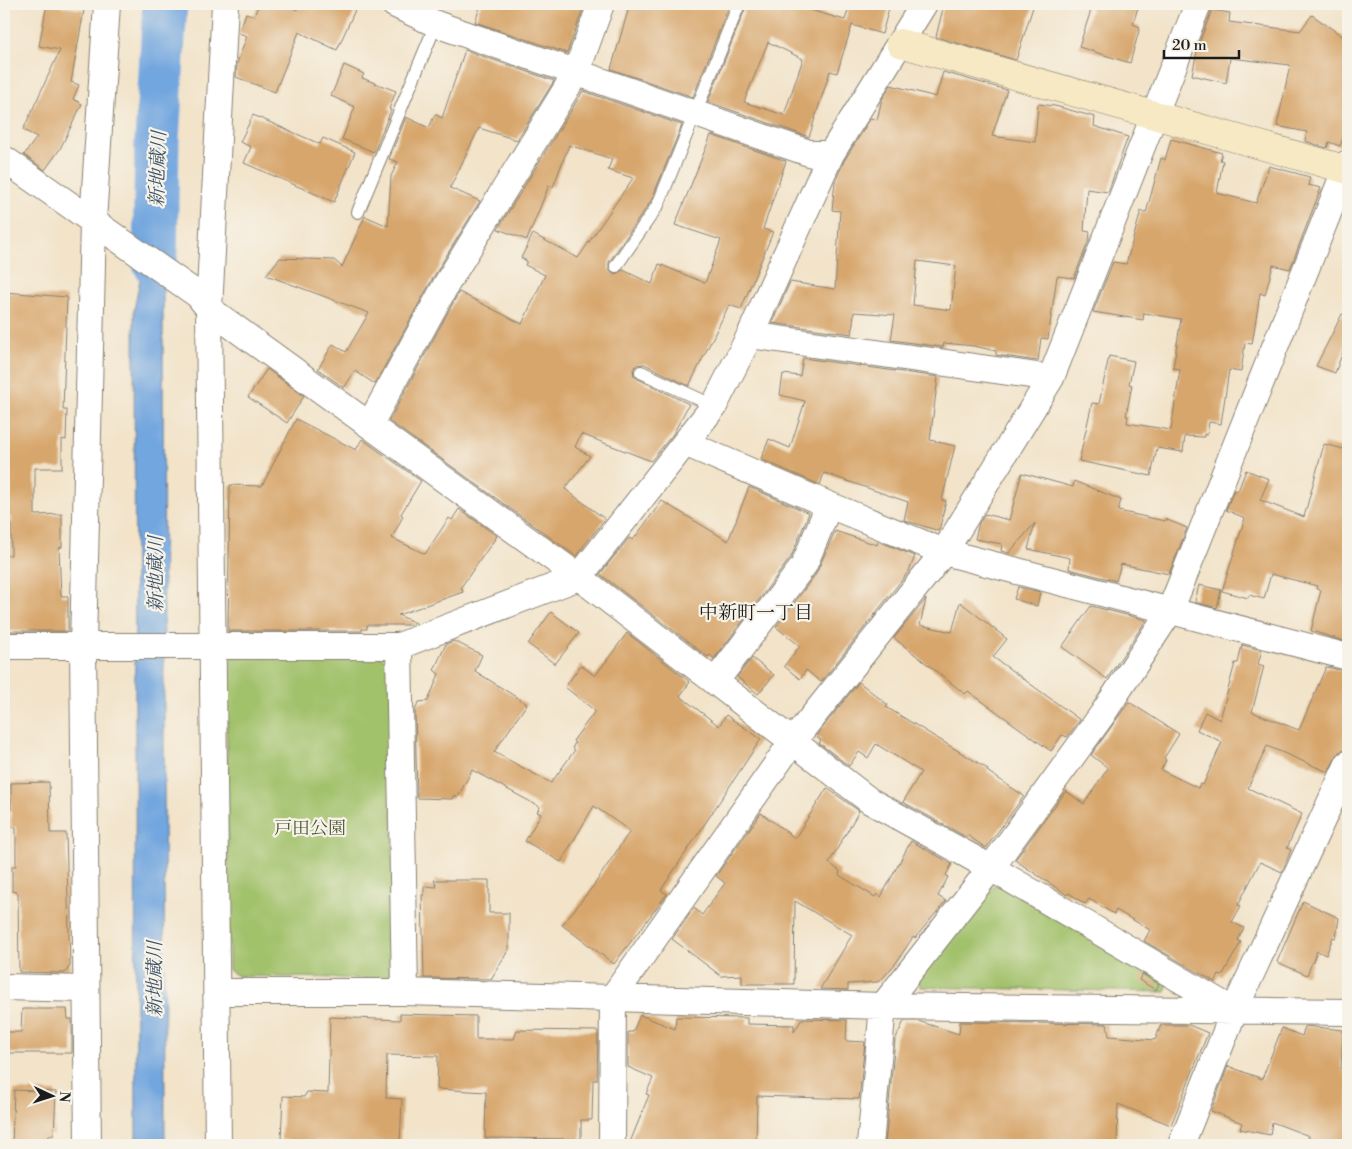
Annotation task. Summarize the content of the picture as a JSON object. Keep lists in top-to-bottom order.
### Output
{
  "districts": ["中新町一丁目"],
  "water": ["新地蔵川"],
  "parks": ["戸田公園"],
  "scale_bar": "20 m",
  "north": "right"
}
